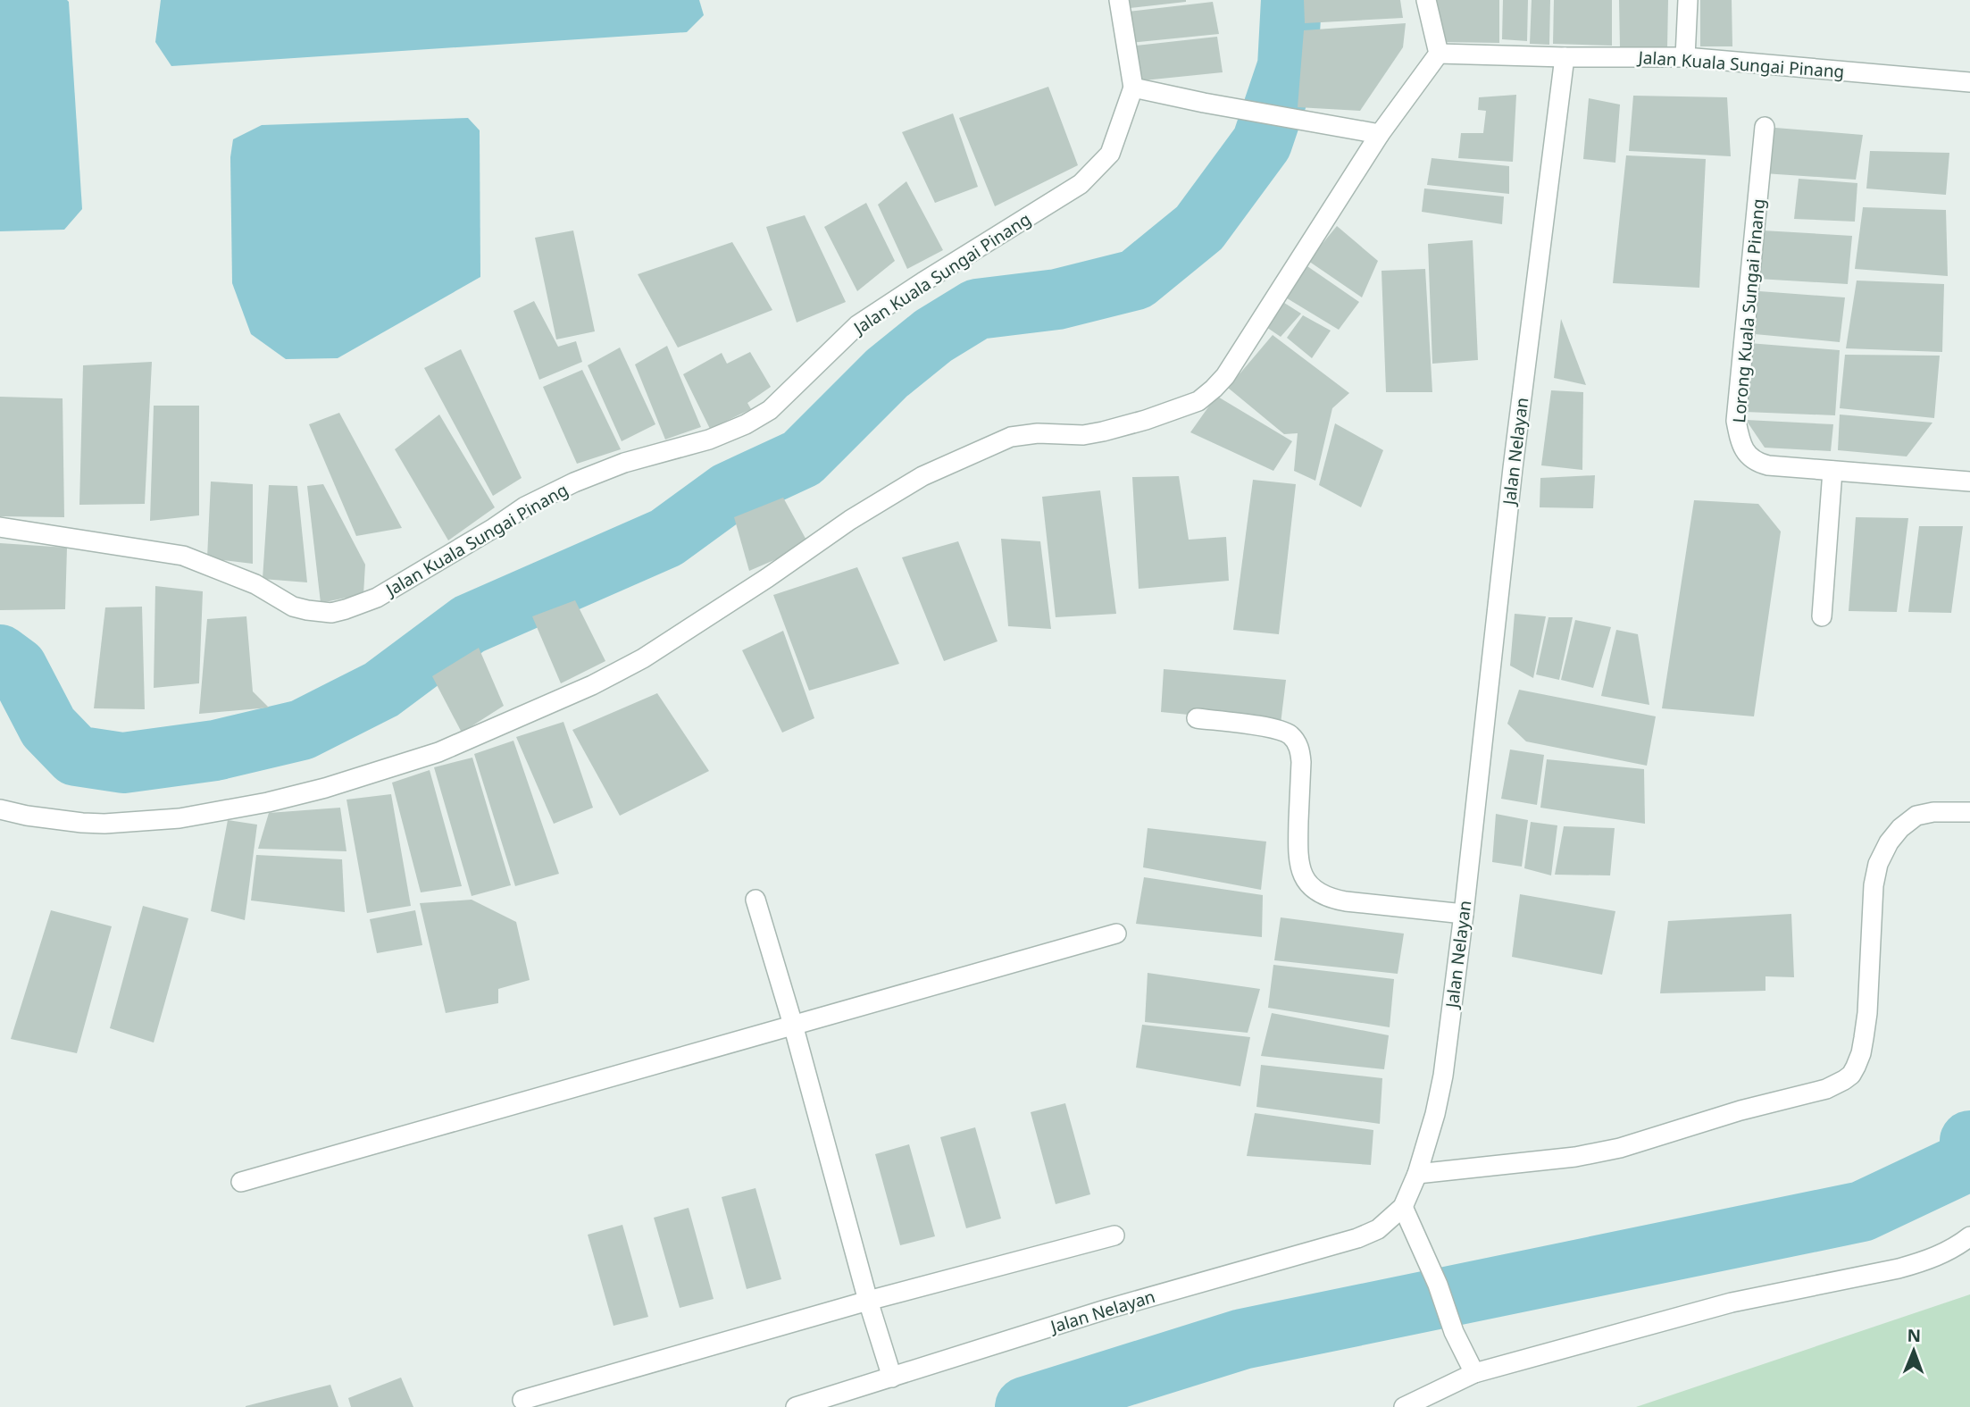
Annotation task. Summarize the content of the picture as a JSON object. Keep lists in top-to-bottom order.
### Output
{
  "streets": {
    "street": ["Jalan Kuala Sungai Pinang", "Lorong Kuala Sungai Pinang", "Jalan Nelayan"]
  },
  "crossings": [
    ["Jalan Kuala Sungai Pinang", "Jalan Nelayan"]
  ],
  "north": "top"
}
